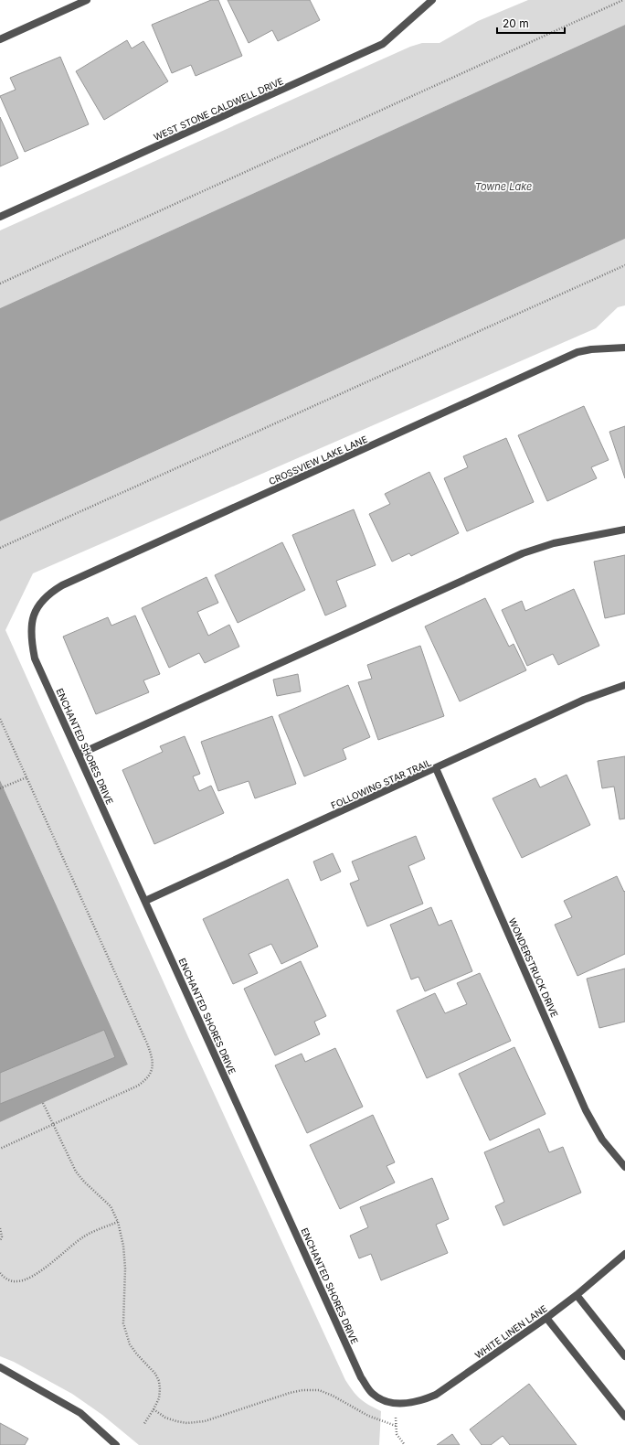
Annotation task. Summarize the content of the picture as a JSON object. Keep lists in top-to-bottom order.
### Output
{
  "streets": {
    "street": [
      "WEST STONE CALDWELL DRIVE",
      "CROSSVIEW LAKE LANE",
      "ENCHANTED SHORES DRIVE",
      "FOLLOWING STAR TRAIL",
      "WONDERSTRUCK DRIVE",
      "WHITE LINEN LANE"
    ]
  },
  "crossings": [
    ["CROSSVIEW LAKE LANE", "ENCHANTED SHORES DRIVE"],
    ["ENCHANTED SHORES DRIVE", "FOLLOWING STAR TRAIL"],
    ["ENCHANTED SHORES DRIVE", "WHITE LINEN LANE"],
    ["FOLLOWING STAR TRAIL", "WONDERSTRUCK DRIVE"]
  ],
  "water": ["Towne Lake"],
  "scale_bar": "20 m"
}
